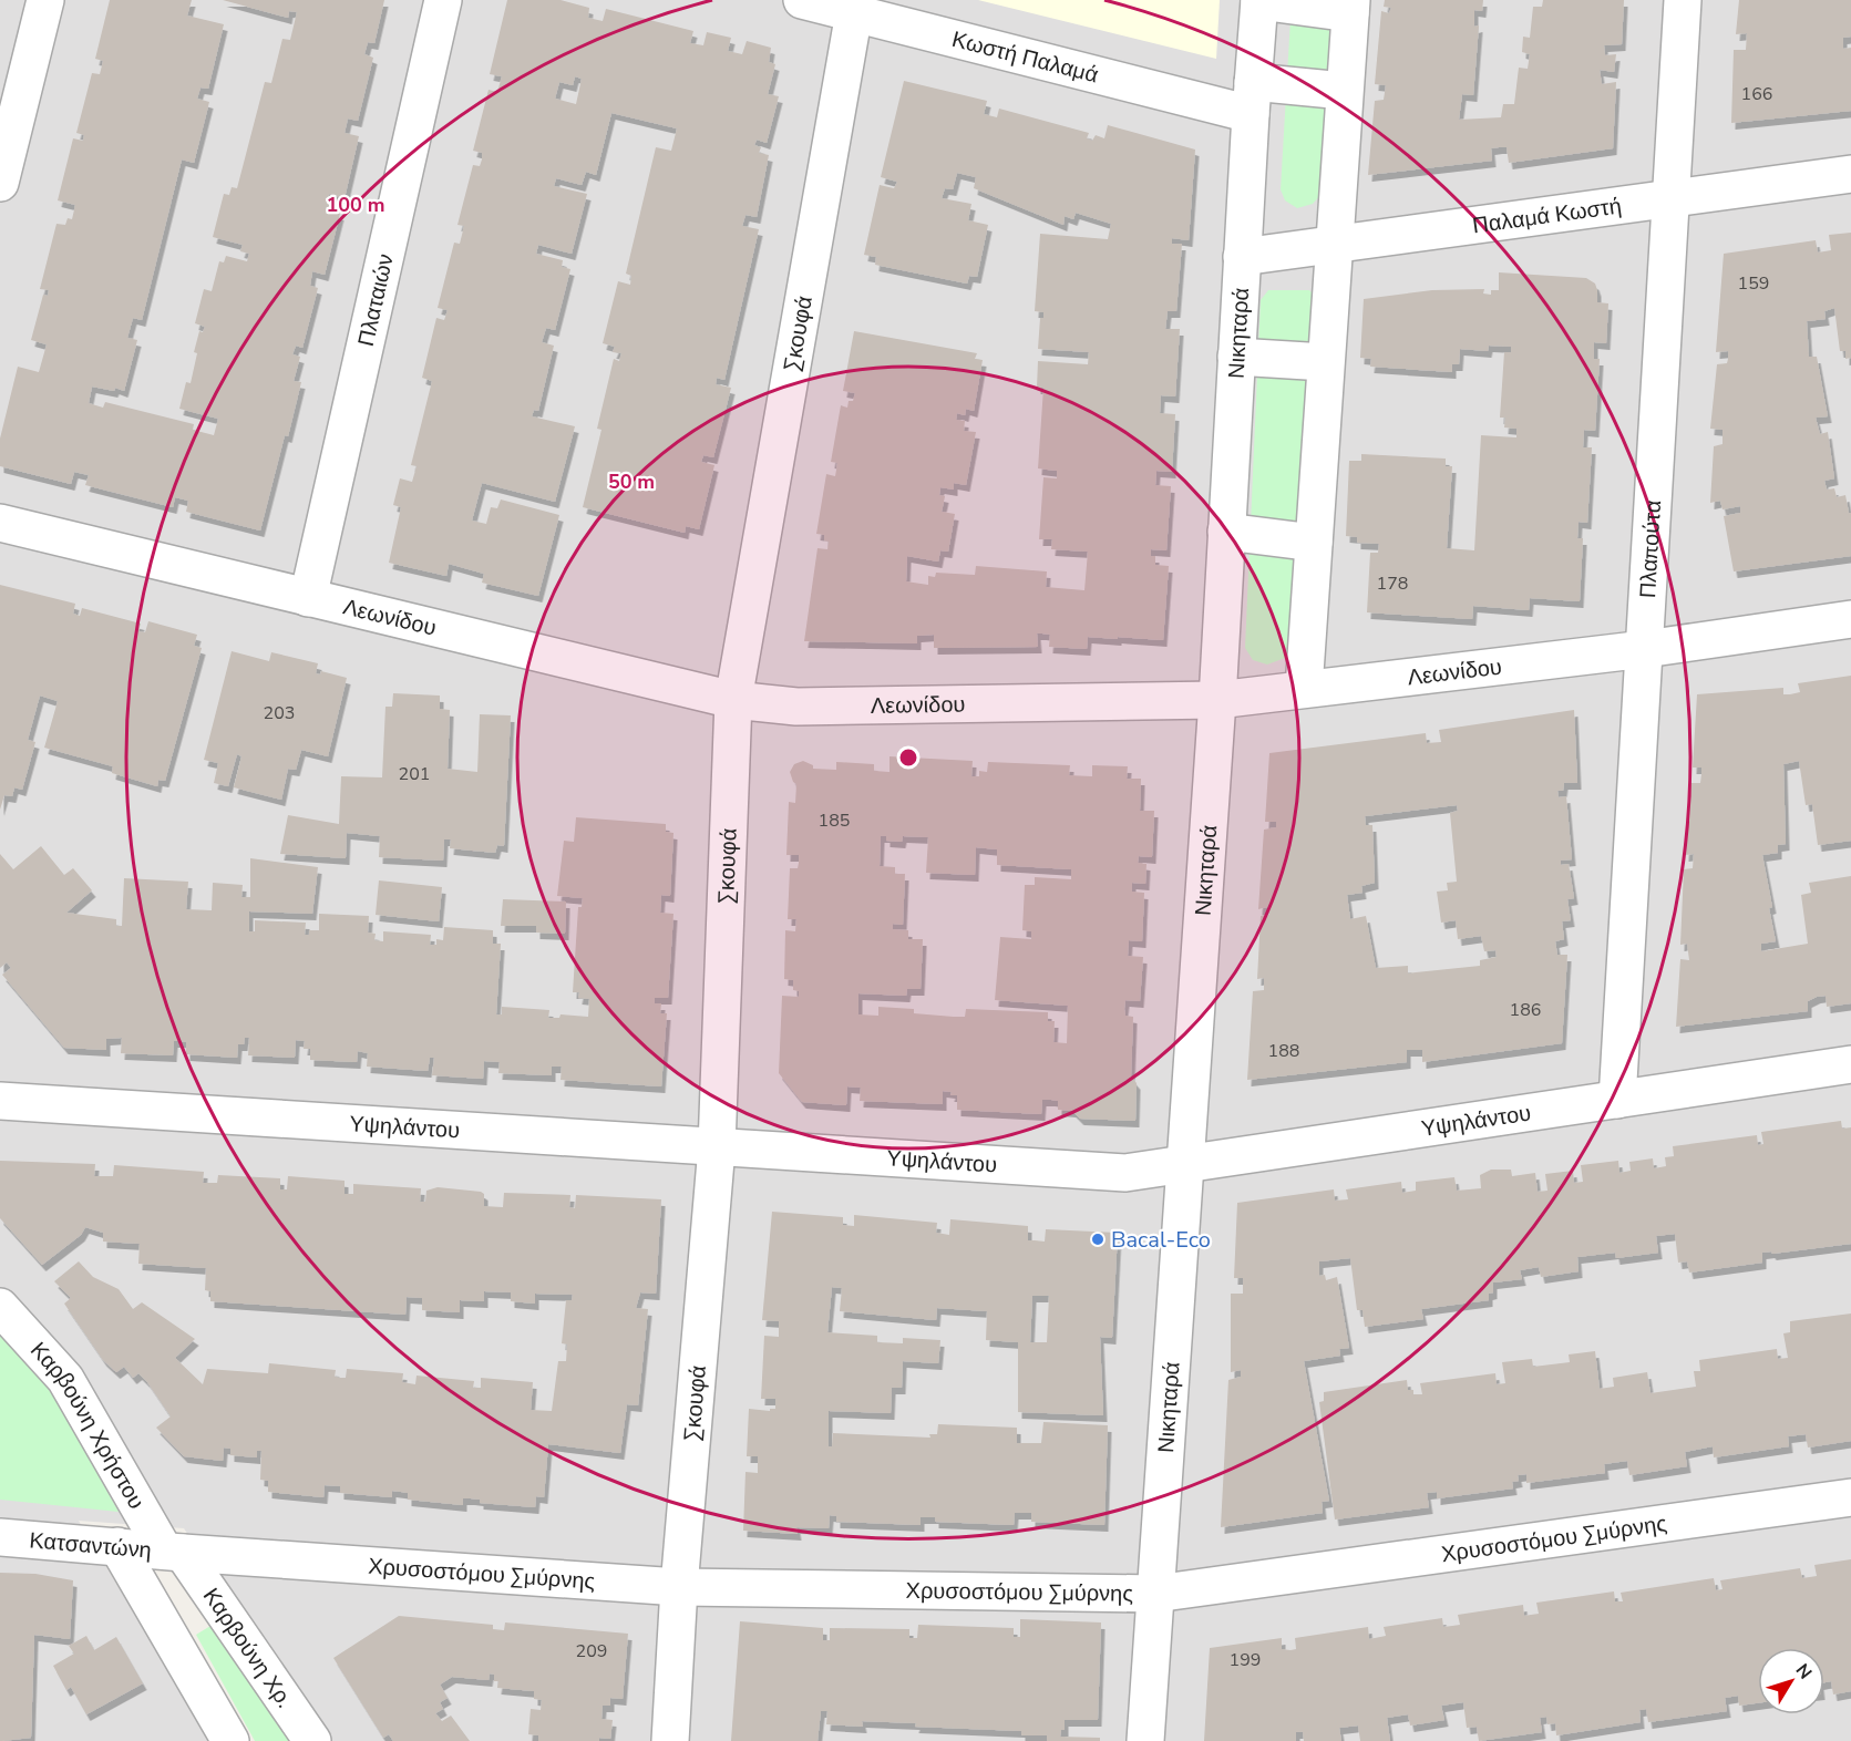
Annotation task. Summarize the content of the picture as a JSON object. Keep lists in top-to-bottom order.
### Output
{
  "streets": {
    "street": [
      "Κωστή Παλαμά",
      "Παλαμά Κωστή",
      "Πλαταιών",
      "Σκουφά",
      "Νικηταρά",
      "Πλαπούτα",
      "Λεωνίδου",
      "Υψηλάντου",
      "Καρβούνη Χρήστου",
      "Χρυσοστόμου Σμύρνης",
      "Κατσαντώνη",
      "Καρβούνη Χρ."
    ]
  },
  "crossings": [
    ["Κωστή Παλαμά", "Σκουφά"],
    ["Κωστή Παλαμά", "Νικηταρά"],
    ["Παλαμά Κωστή", "Νικηταρά"],
    ["Παλαμά Κωστή", "Πλαπούτα"],
    ["Πλαταιών", "Λεωνίδου"],
    ["Σκουφά", "Λεωνίδου"],
    ["Σκουφά", "Υψηλάντου"],
    ["Σκουφά", "Χρυσοστόμου Σμύρνης"],
    ["Νικηταρά", "Λεωνίδου"],
    ["Νικηταρά", "Υψηλάντου"],
    ["Νικηταρά", "Χρυσοστόμου Σμύρνης"],
    ["Πλαπούτα", "Λεωνίδου"],
    ["Πλαπούτα", "Υψηλάντου"],
    ["Καρβούνη Χρήστου", "Χρυσοστόμου Σμύρνης"],
    ["Καρβούνη Χρήστου", "Κατσαντώνη"],
    ["Καρβούνη Χρήστου", "Καρβούνη Χρ."],
    ["Χρυσοστόμου Σμύρνης", "Κατσαντώνη"],
    ["Χρυσοστόμου Σμύρνης", "Καρβούνη Χρ."],
    ["Κατσαντώνη", "Καρβούνη Χρ."]
  ],
  "places": ["Bacal-Eco"],
  "house_numbers": [
    "166",
    "159",
    "178",
    "203",
    "201",
    "185",
    "186",
    "188",
    "209",
    "199"
  ],
  "north": "top right",
  "rings": ["100 m", "50 m"]
}
